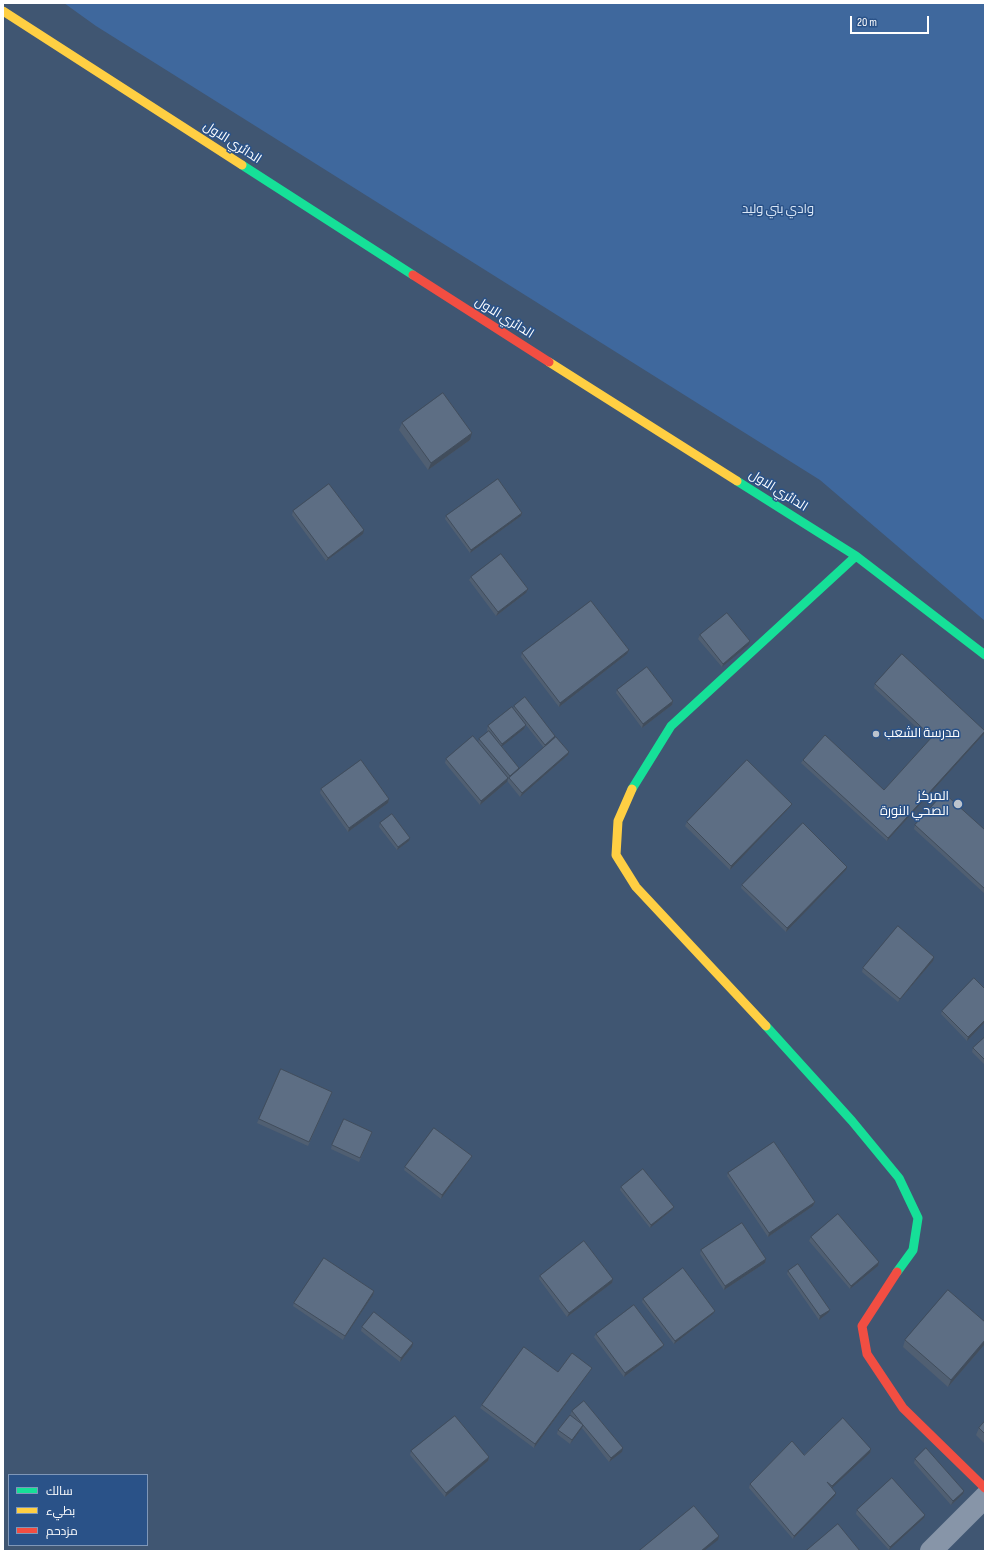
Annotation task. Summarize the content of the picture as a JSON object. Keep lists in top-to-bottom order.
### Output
{
  "streets": {
    "street": ["الدائري الاول"]
  },
  "parks": ["وادي بني وليد"],
  "places": ["مدرسة الشعب", "المركز الصحي النورة"],
  "legend": ["سالك", "بطيء", "مزدحم"],
  "scale_bar": "20 m"
}
